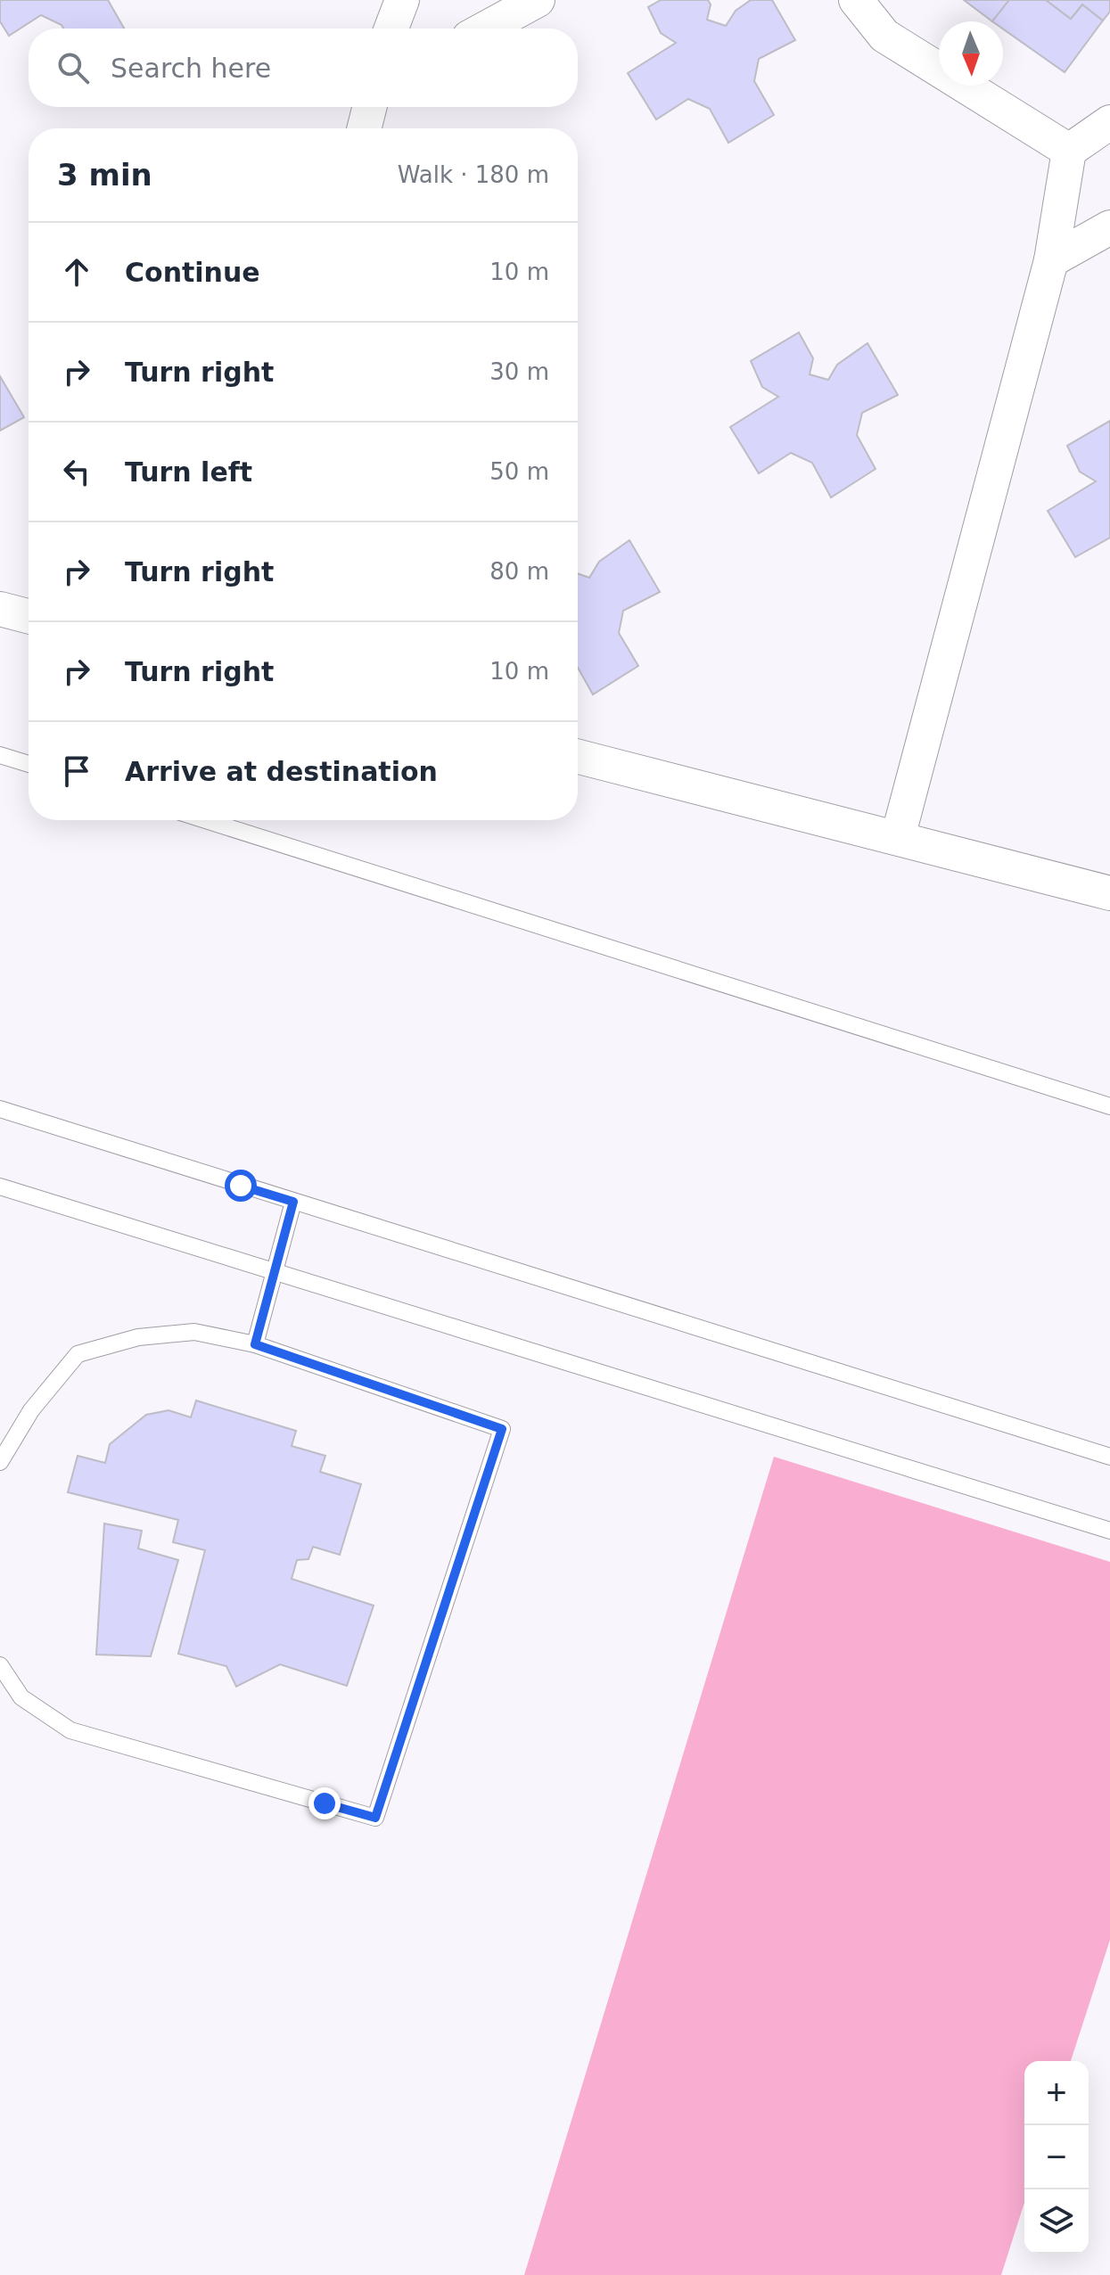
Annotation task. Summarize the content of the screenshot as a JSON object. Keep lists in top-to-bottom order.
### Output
{
  "north": "bottom",
  "page": {
    "search": "Search here",
    "heading": ["3 min", "Walk · 180 m"],
    "list": [
      ["Continue", "10 m"],
      ["Turn right", "30 m"],
      ["Turn left", "50 m"],
      ["Turn right", "80 m"],
      ["Turn right", "10 m"],
      "Arrive at destination"
    ],
    "map_buttons": ["+", "−"]
  }
}
